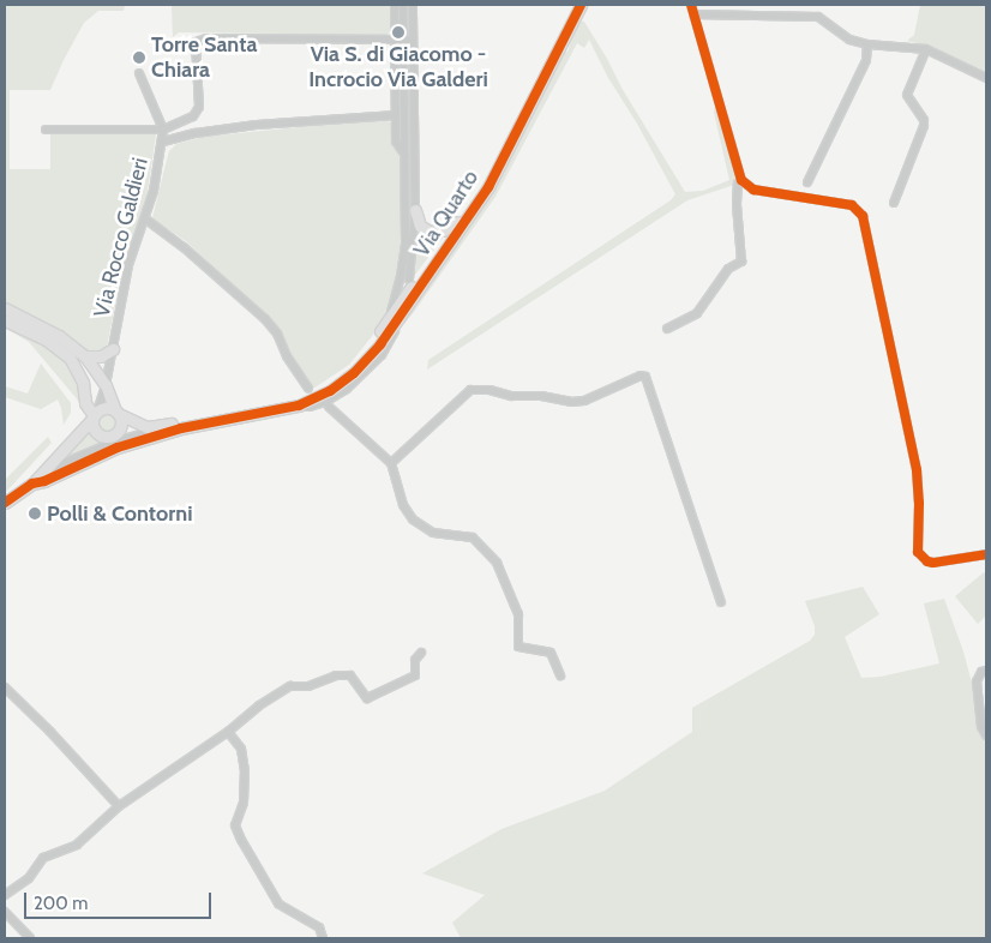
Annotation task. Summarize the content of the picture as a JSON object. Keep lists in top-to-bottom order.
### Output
{
  "streets": {
    "street": ["Via Quarto", "Via Rocco Galdieri"]
  },
  "crossings": [
    ["Via Quarto", "Via Rocco Galdieri"]
  ],
  "places": ["Via S. di Giacomo - Incrocio Via Galderi", "Torre Santa Chiara", "Polli & Contorni"],
  "scale_bar": "200 m"
}
